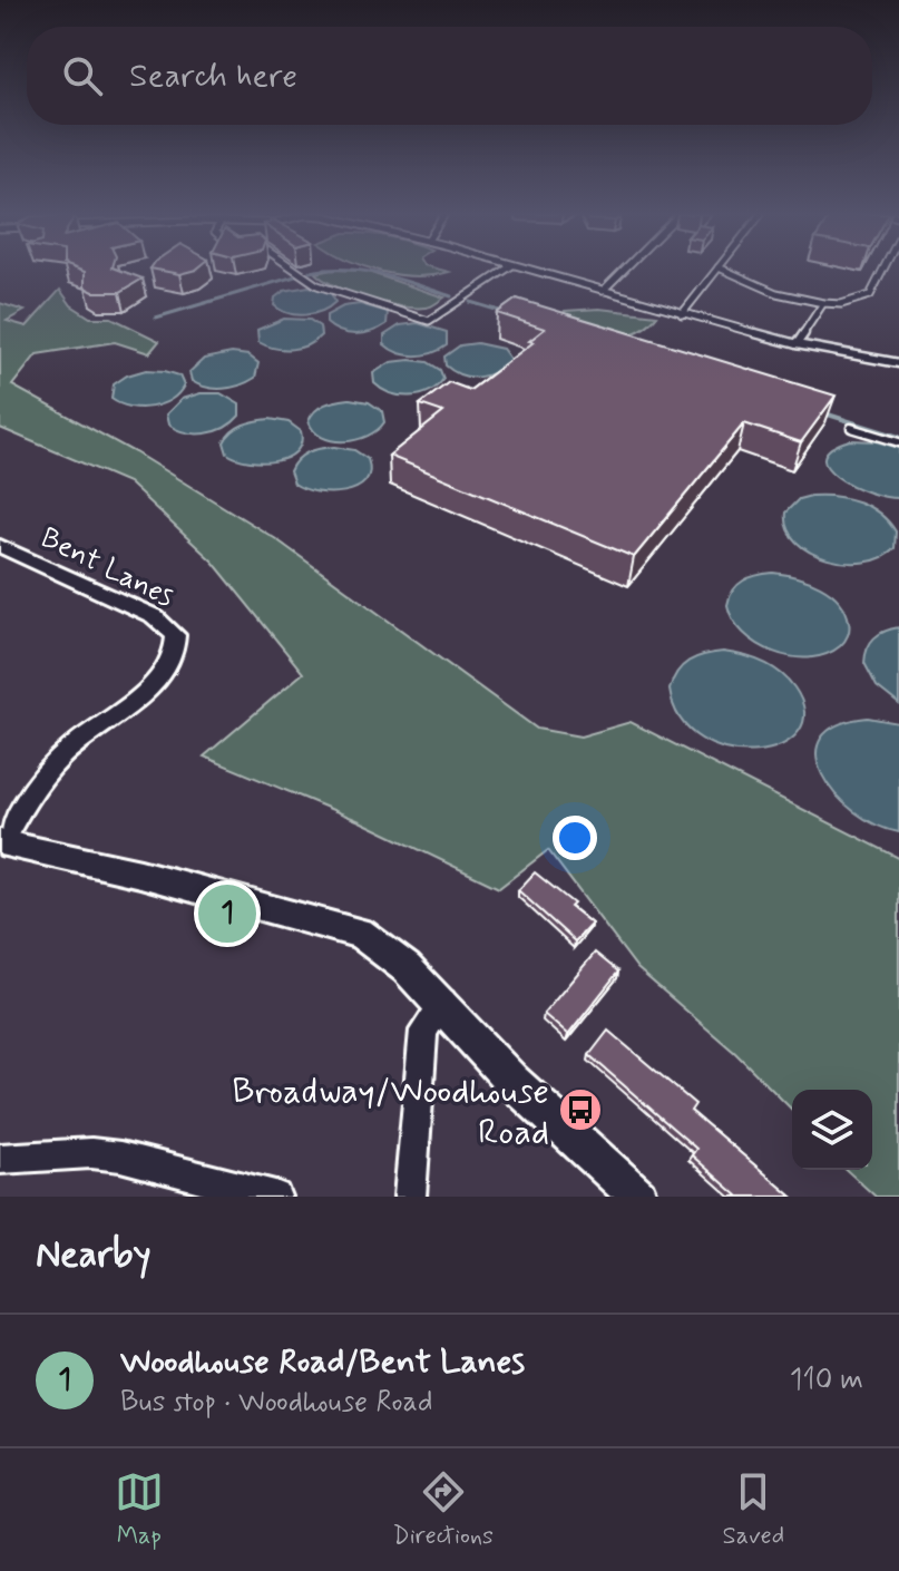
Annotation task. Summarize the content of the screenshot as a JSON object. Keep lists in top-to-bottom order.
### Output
{
  "streets": {
    "street": ["Bent Lanes"]
  },
  "places": {
    "bus stop": ["Broadway/Woodhouse Road"]
  },
  "page": {
    "search": "Search here",
    "pins": "1",
    "heading": "Nearby",
    "list": [
      {
        "mark": "1",
        "name": "Woodhouse Road/Bent Lanes",
        "note": "Bus stop · Woodhouse Road",
        "value": "110 m"
      }
    ],
    "nav": ["Map", "Directions", "Saved"]
  }
}
